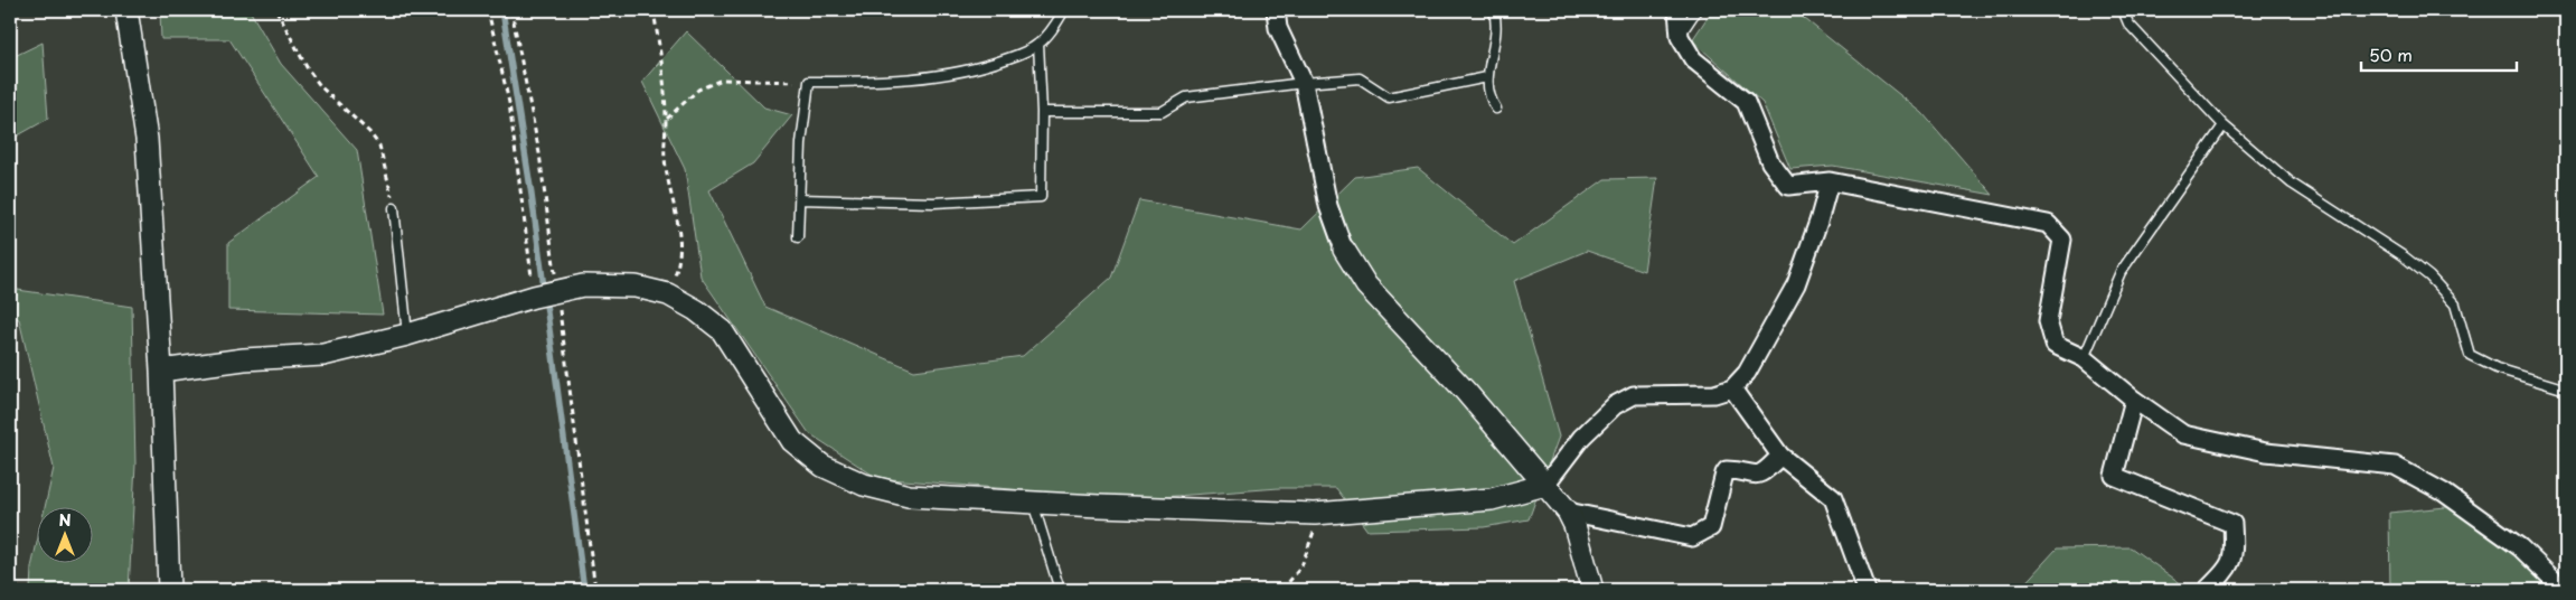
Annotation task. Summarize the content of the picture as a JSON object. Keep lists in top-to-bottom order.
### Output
{
  "scale_bar": "50 m",
  "north": "top"
}
